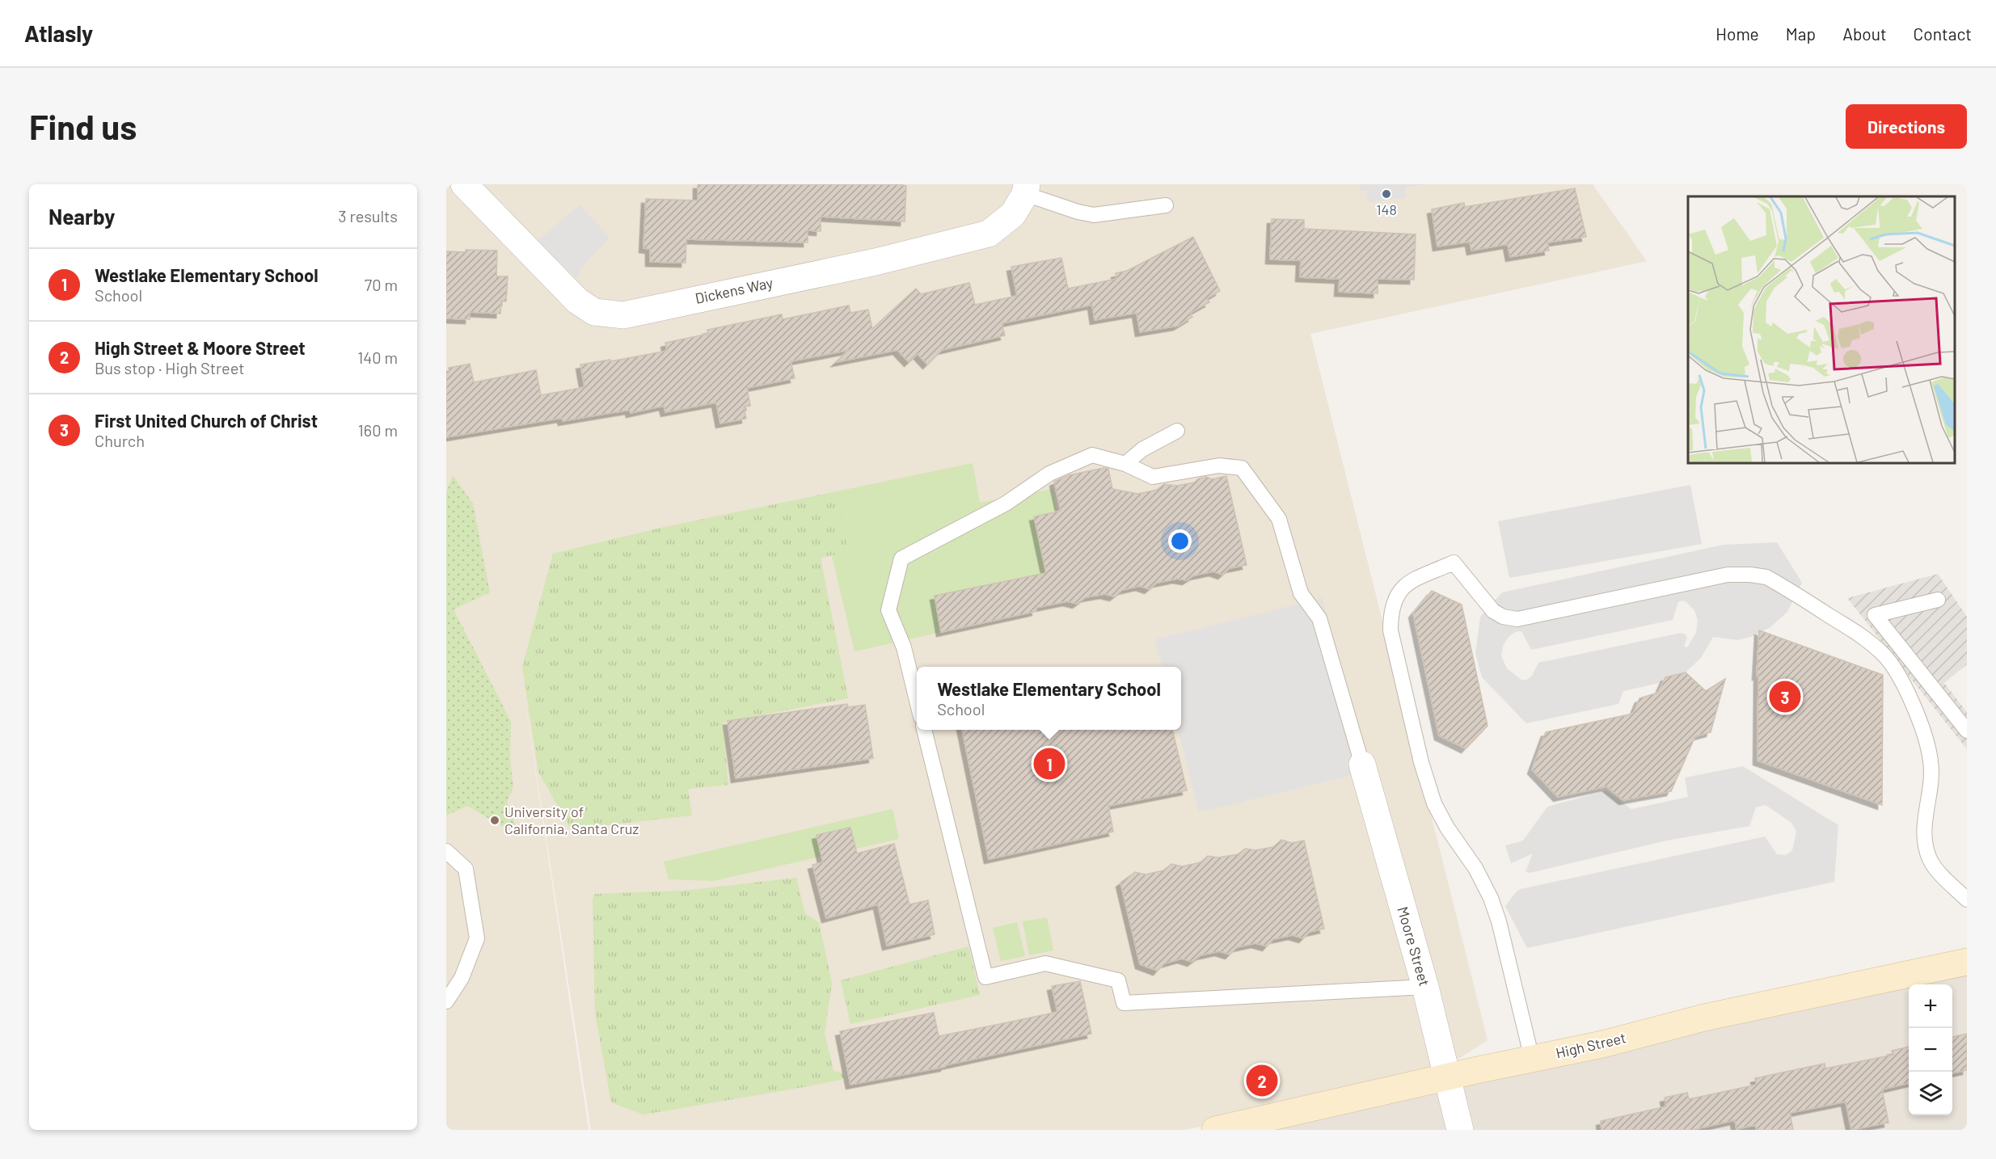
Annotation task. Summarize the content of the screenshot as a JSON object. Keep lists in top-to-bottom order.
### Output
{
  "streets": {
    "main road": ["High Street"],
    "street": ["Dickens Way", "Moore Street"]
  },
  "crossings": [
    ["Moore Street", "High Street"]
  ],
  "places": ["148", "University of California, Santa Cruz"],
  "page": {
    "header": "Atlasly",
    "nav": [
      "Home",
      "Map",
      "About",
      "Contact"
    ],
    "buttons": "Directions",
    "title": "Find us",
    "heading": ["Nearby", "3 results"],
    "list": [
      {
        "mark": "1",
        "name": "Westlake Elementary School",
        "note": "School",
        "value": "70 m"
      },
      {
        "mark": "2",
        "name": "High Street & Moore Street",
        "note": "Bus stop · High Street",
        "value": "140 m"
      },
      {
        "mark": "3",
        "name": "First United Church of Christ",
        "note": "Church",
        "value": "160 m"
      }
    ],
    "popup": ["Westlake Elementary School", "School"],
    "pins": ["3", "1", "2"],
    "map_buttons": ["+", "−"]
  }
}
